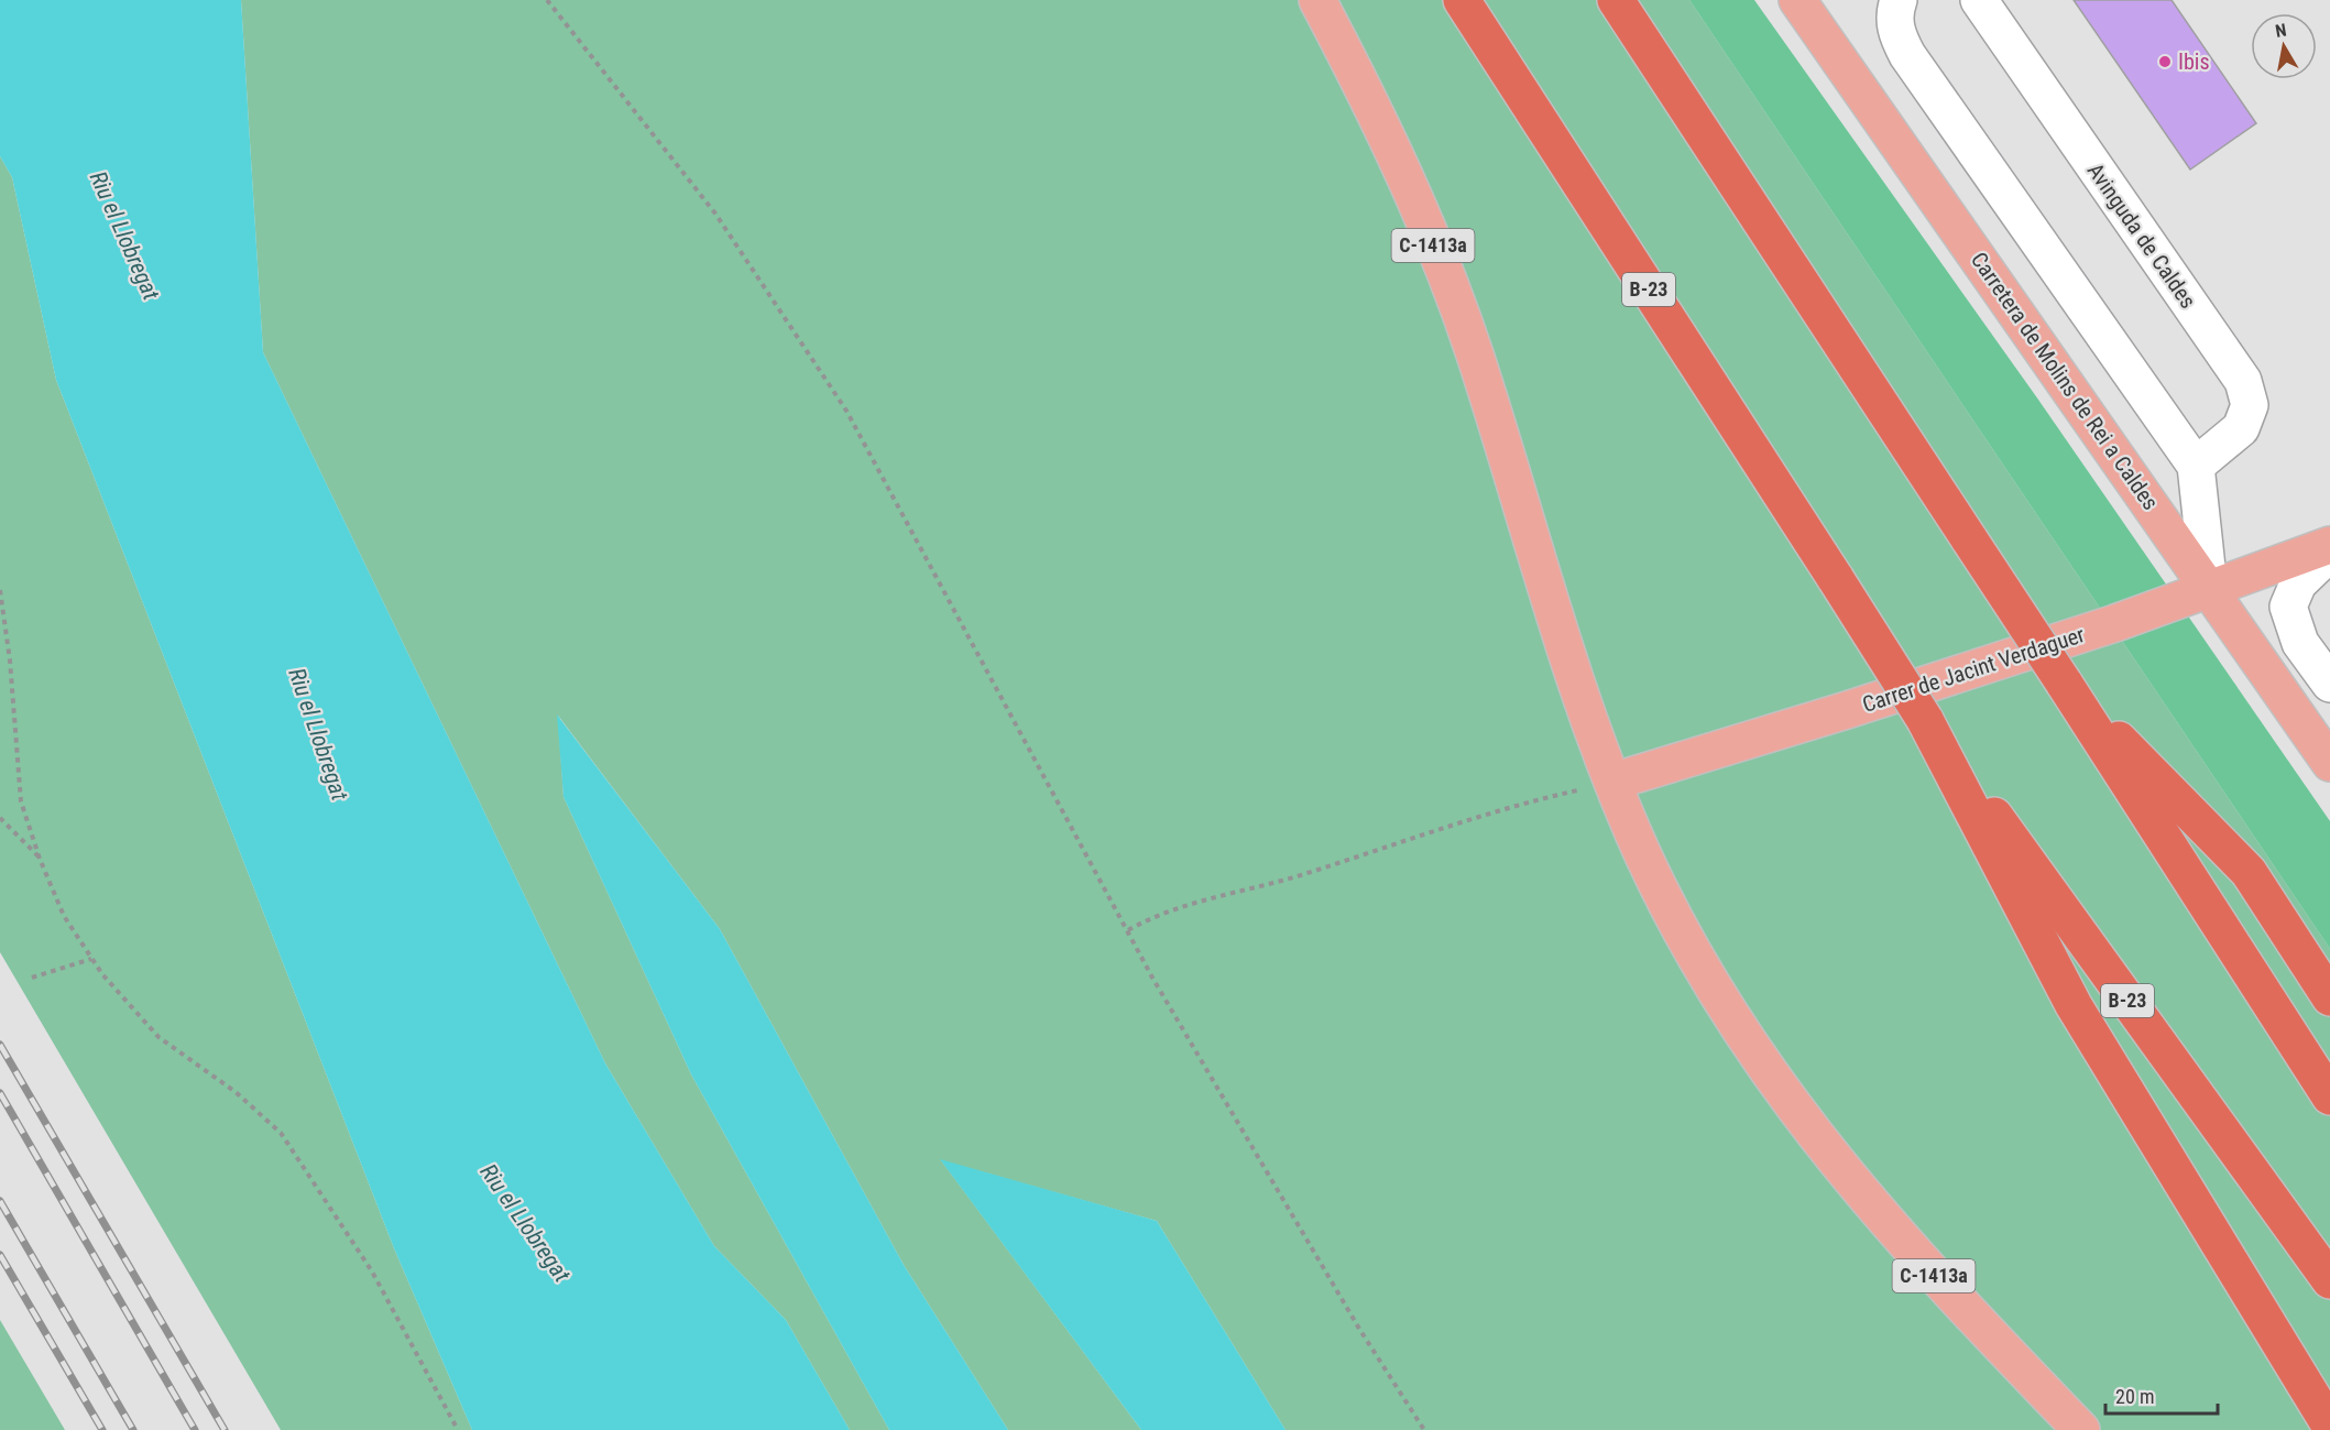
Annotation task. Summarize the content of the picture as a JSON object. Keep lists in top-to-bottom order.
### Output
{
  "streets": {
    "highway": ["B-23"],
    "main road": ["C-1413a", "Carretera de Molins de Rei a Caldes", "Carrer de Jacint Verdaguer"],
    "street": ["Avinguda de Caldes"]
  },
  "crossings": [
    ["C-1413a", "Carrer de Jacint Verdaguer"],
    ["Carretera de Molins de Rei a Caldes", "Carrer de Jacint Verdaguer"]
  ],
  "water": ["Riu el Llobregat"],
  "places": ["Ibis"],
  "scale_bar": "20 m",
  "north": "top"
}
